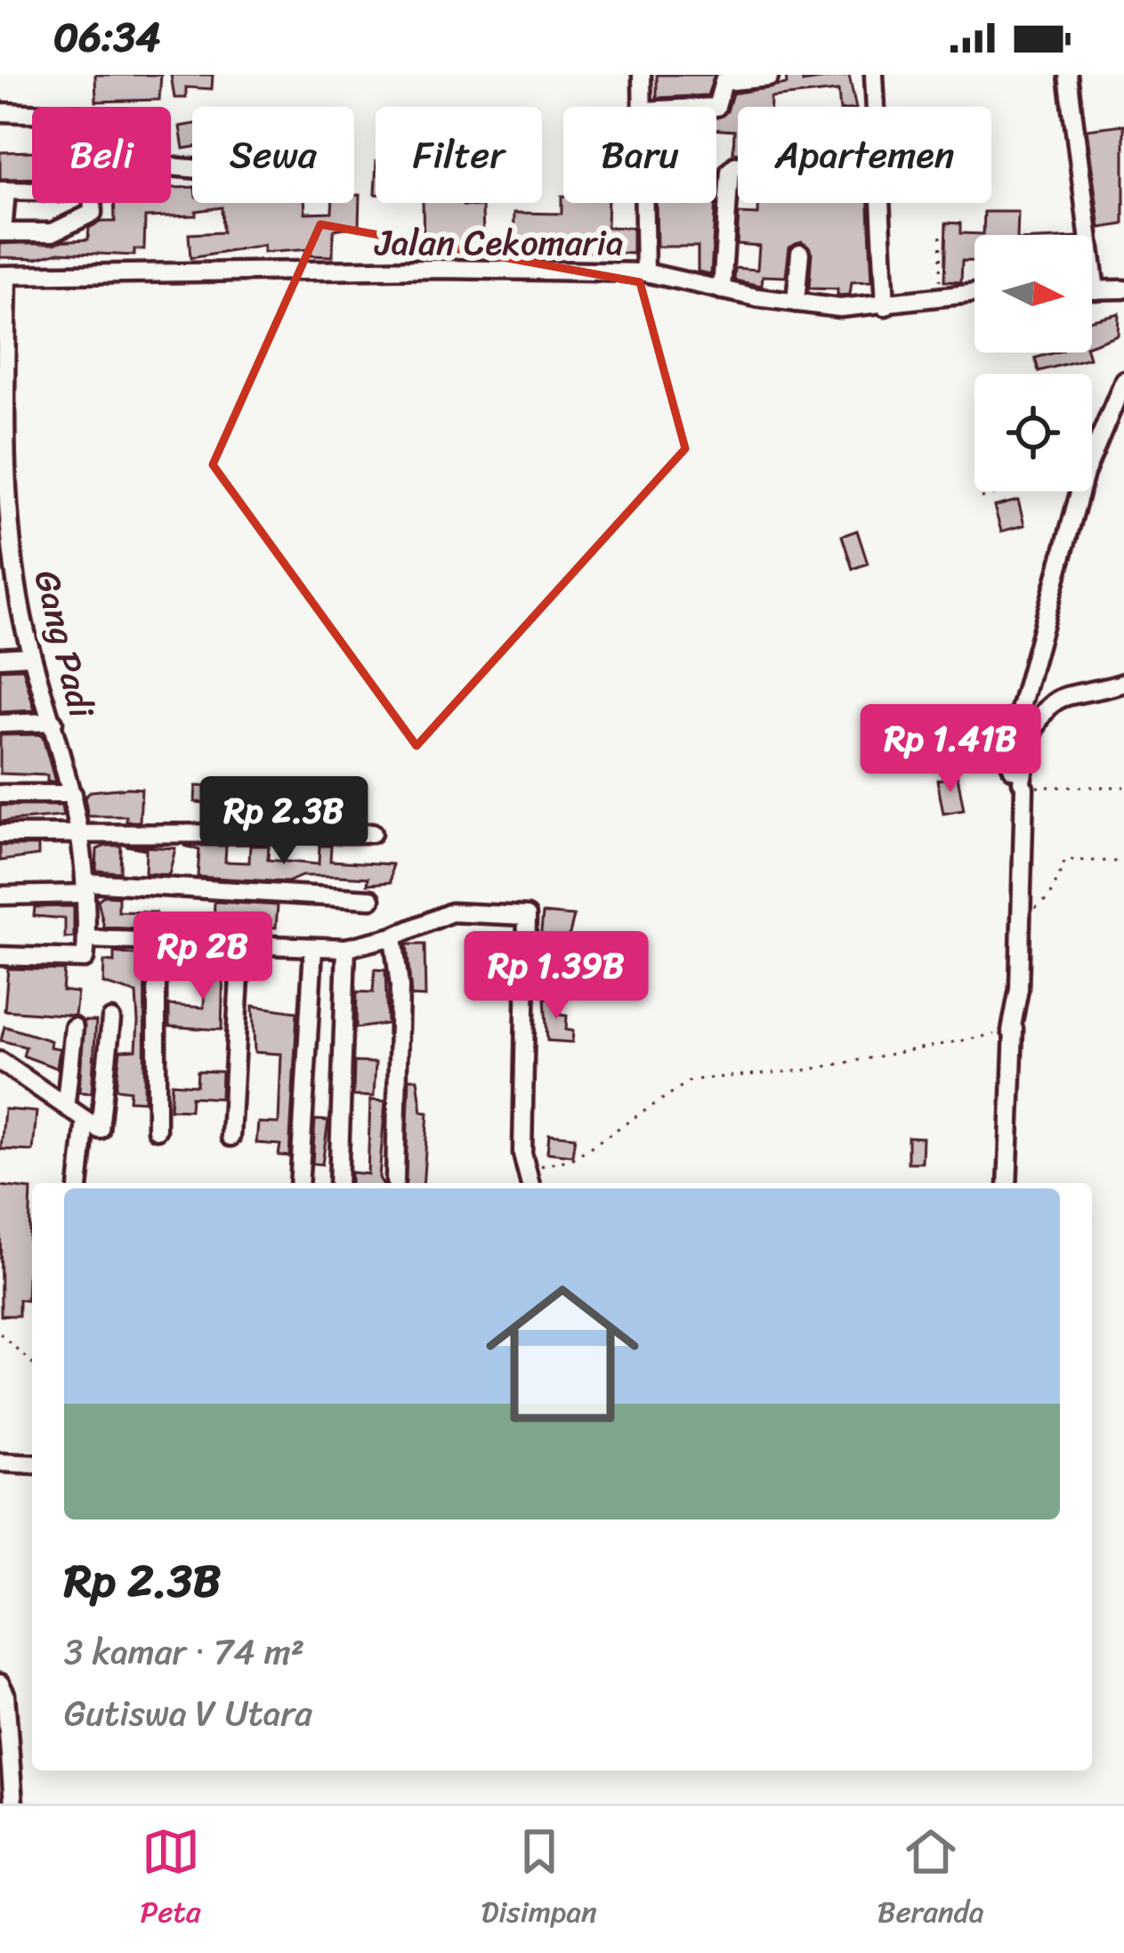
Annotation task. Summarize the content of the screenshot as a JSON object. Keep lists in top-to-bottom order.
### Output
{
  "streets": {
    "street": ["Jalan Cekomaria", "Gang Padi"]
  },
  "crossings": [
    ["Jalan Cekomaria", "Gang Padi"]
  ],
  "north": "right",
  "page": {
    "status": "06:34",
    "chip": [
      "Beli",
      "Sewa",
      "Filter",
      "Baru",
      "Apartemen"
    ],
    "price": [
      "Rp 1.41B",
      "Rp 2.3B",
      "Rp 2B",
      "Rp 1.39B"
    ],
    "list": [
      {
        "name": "Rp 2.3B",
        "note": "3 kamar · 74 m² · Gutiswa V Utara"
      }
    ],
    "tabs": ["Peta", "Disimpan", "Beranda"]
  }
}
